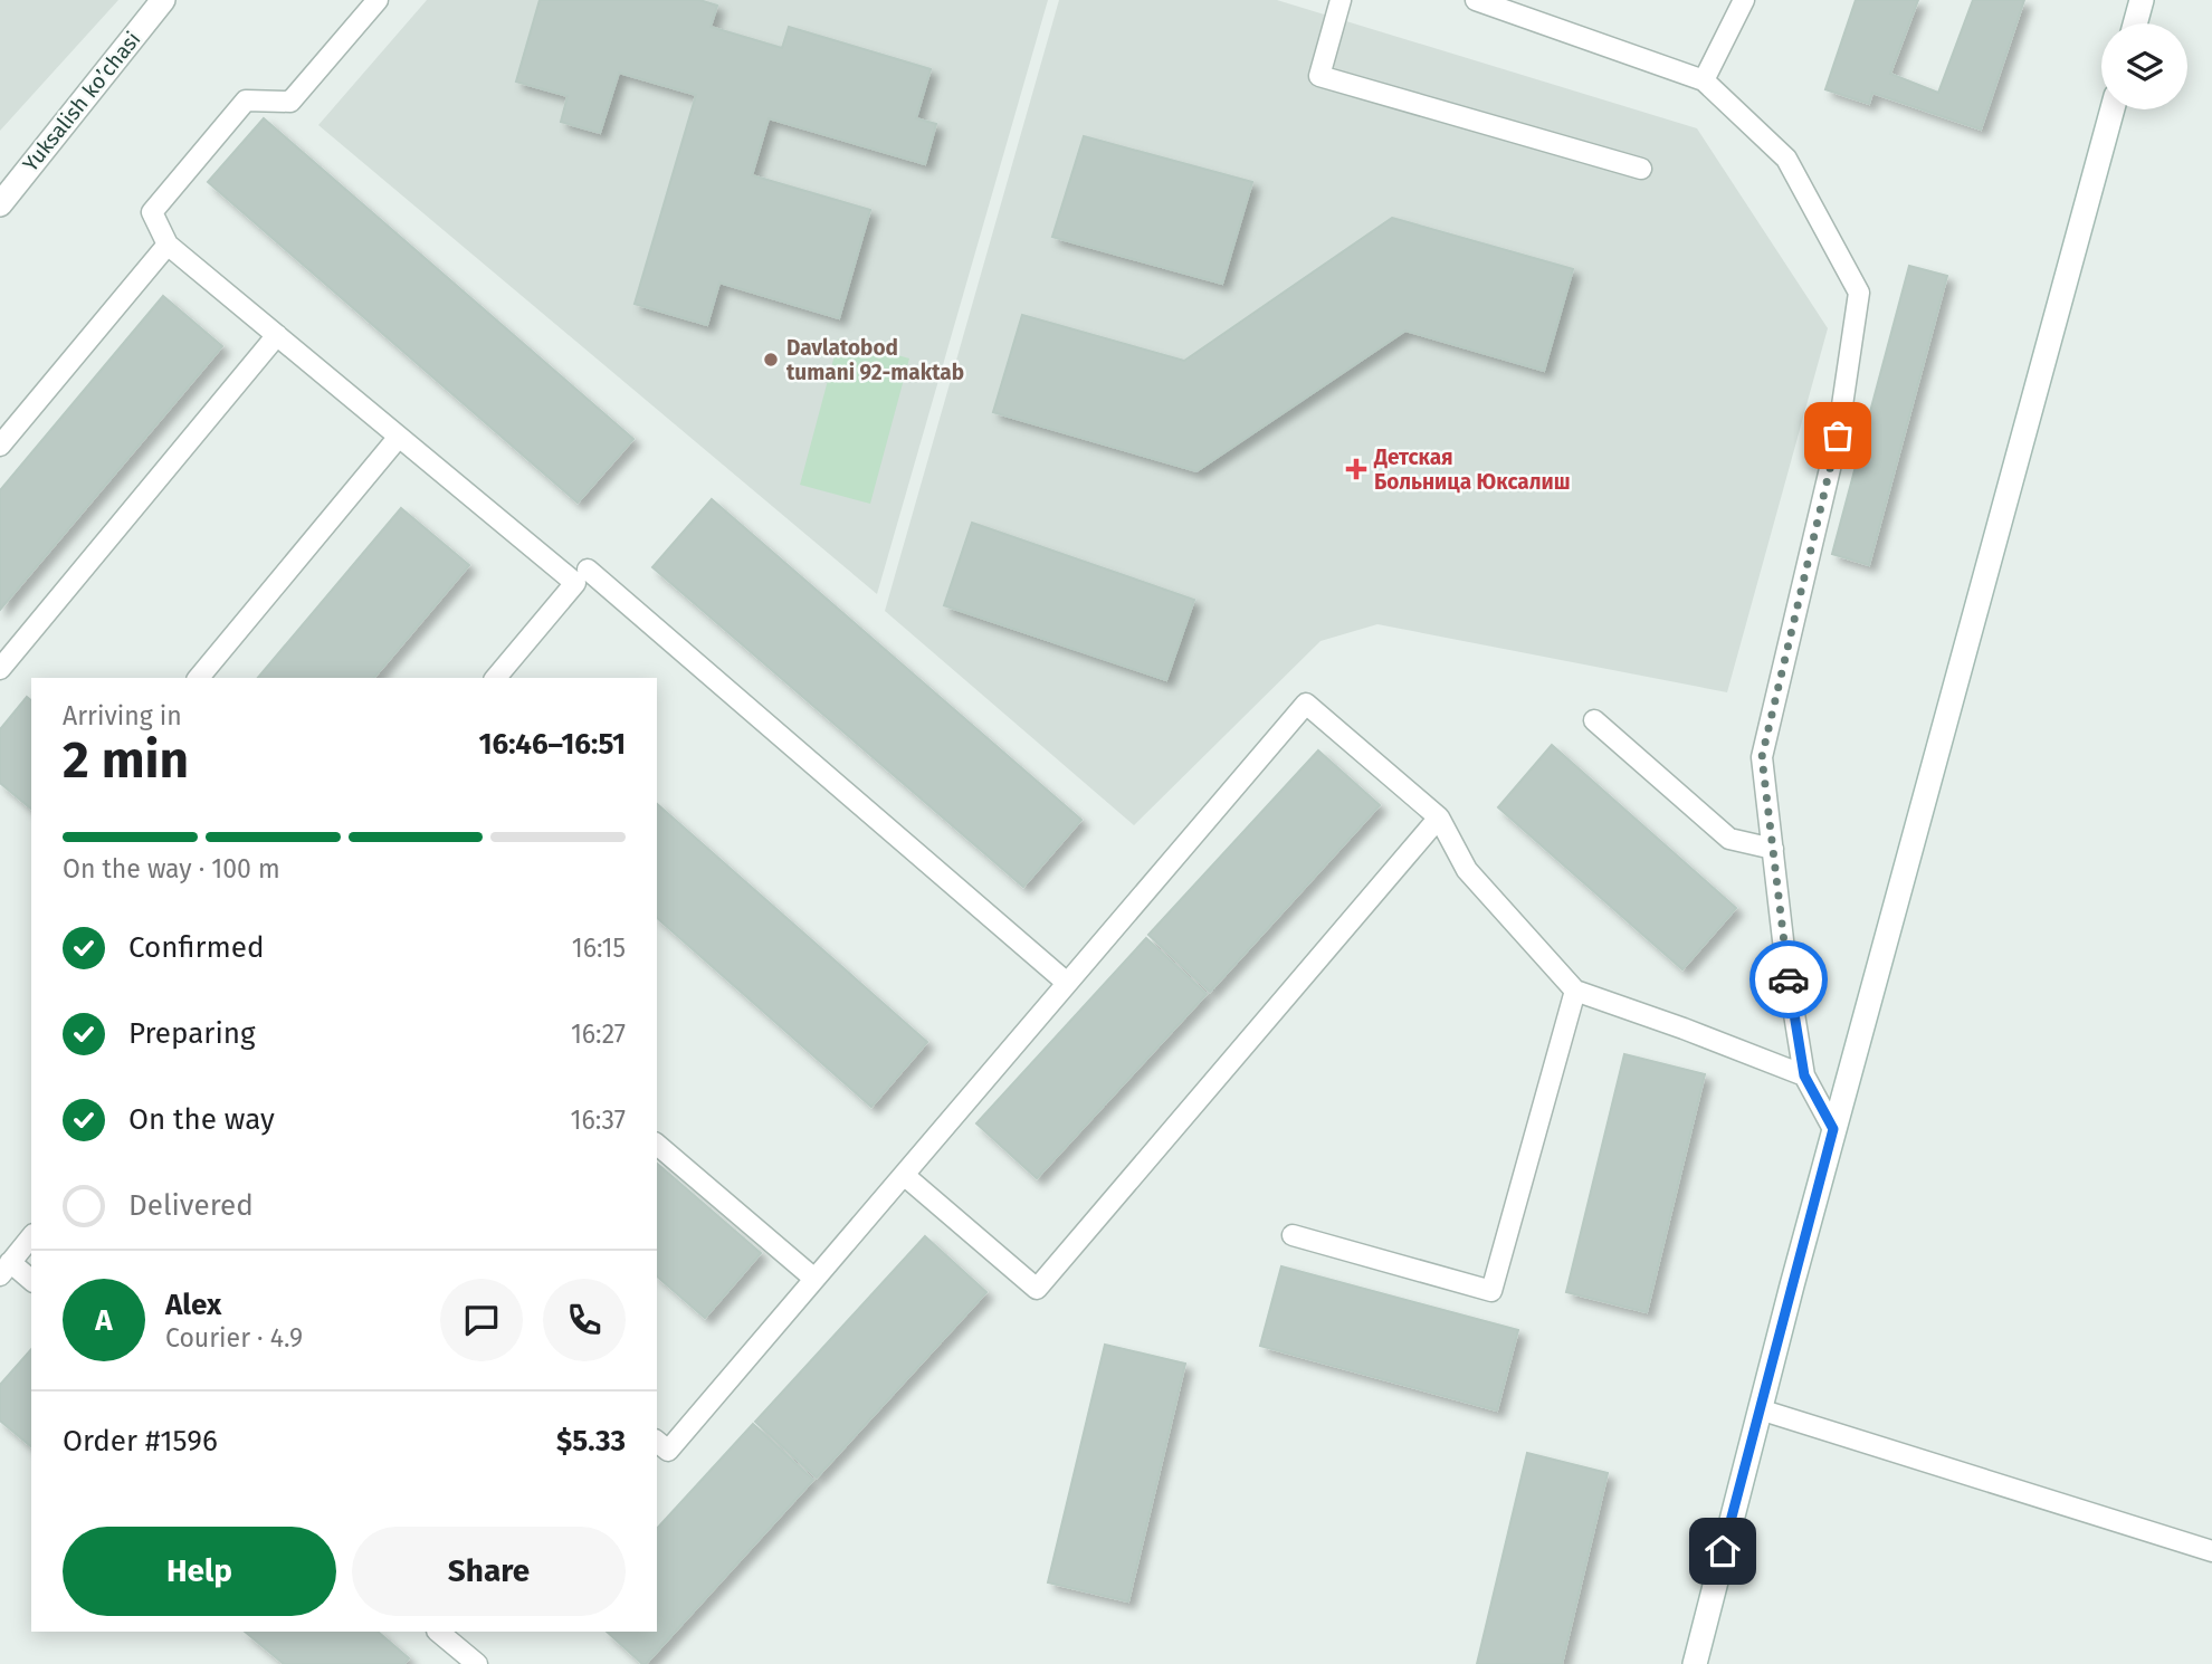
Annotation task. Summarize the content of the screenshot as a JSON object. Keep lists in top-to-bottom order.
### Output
{
  "streets": {
    "main road": ["Yuksalish ko’chasi"]
  },
  "places": {
    "other": ["Davlatobod tumani 92-maktab"],
    "health": ["Детская Больница Юксалиш"]
  },
  "page": {
    "heading": ["2 min", "Arriving in", "16:46–16:51"],
    "panel": [
      "Alex",
      "Courier · 4.9",
      "Order #1596",
      "$5.33"
    ],
    "bar": "On the way · 100 m",
    "list": [
      ["Confirmed", "16:15"],
      ["Preparing", "16:27"],
      ["On the way", "16:37"],
      "Delivered"
    ],
    "round": "A",
    "buttons": ["Help", "Share"]
  }
}
